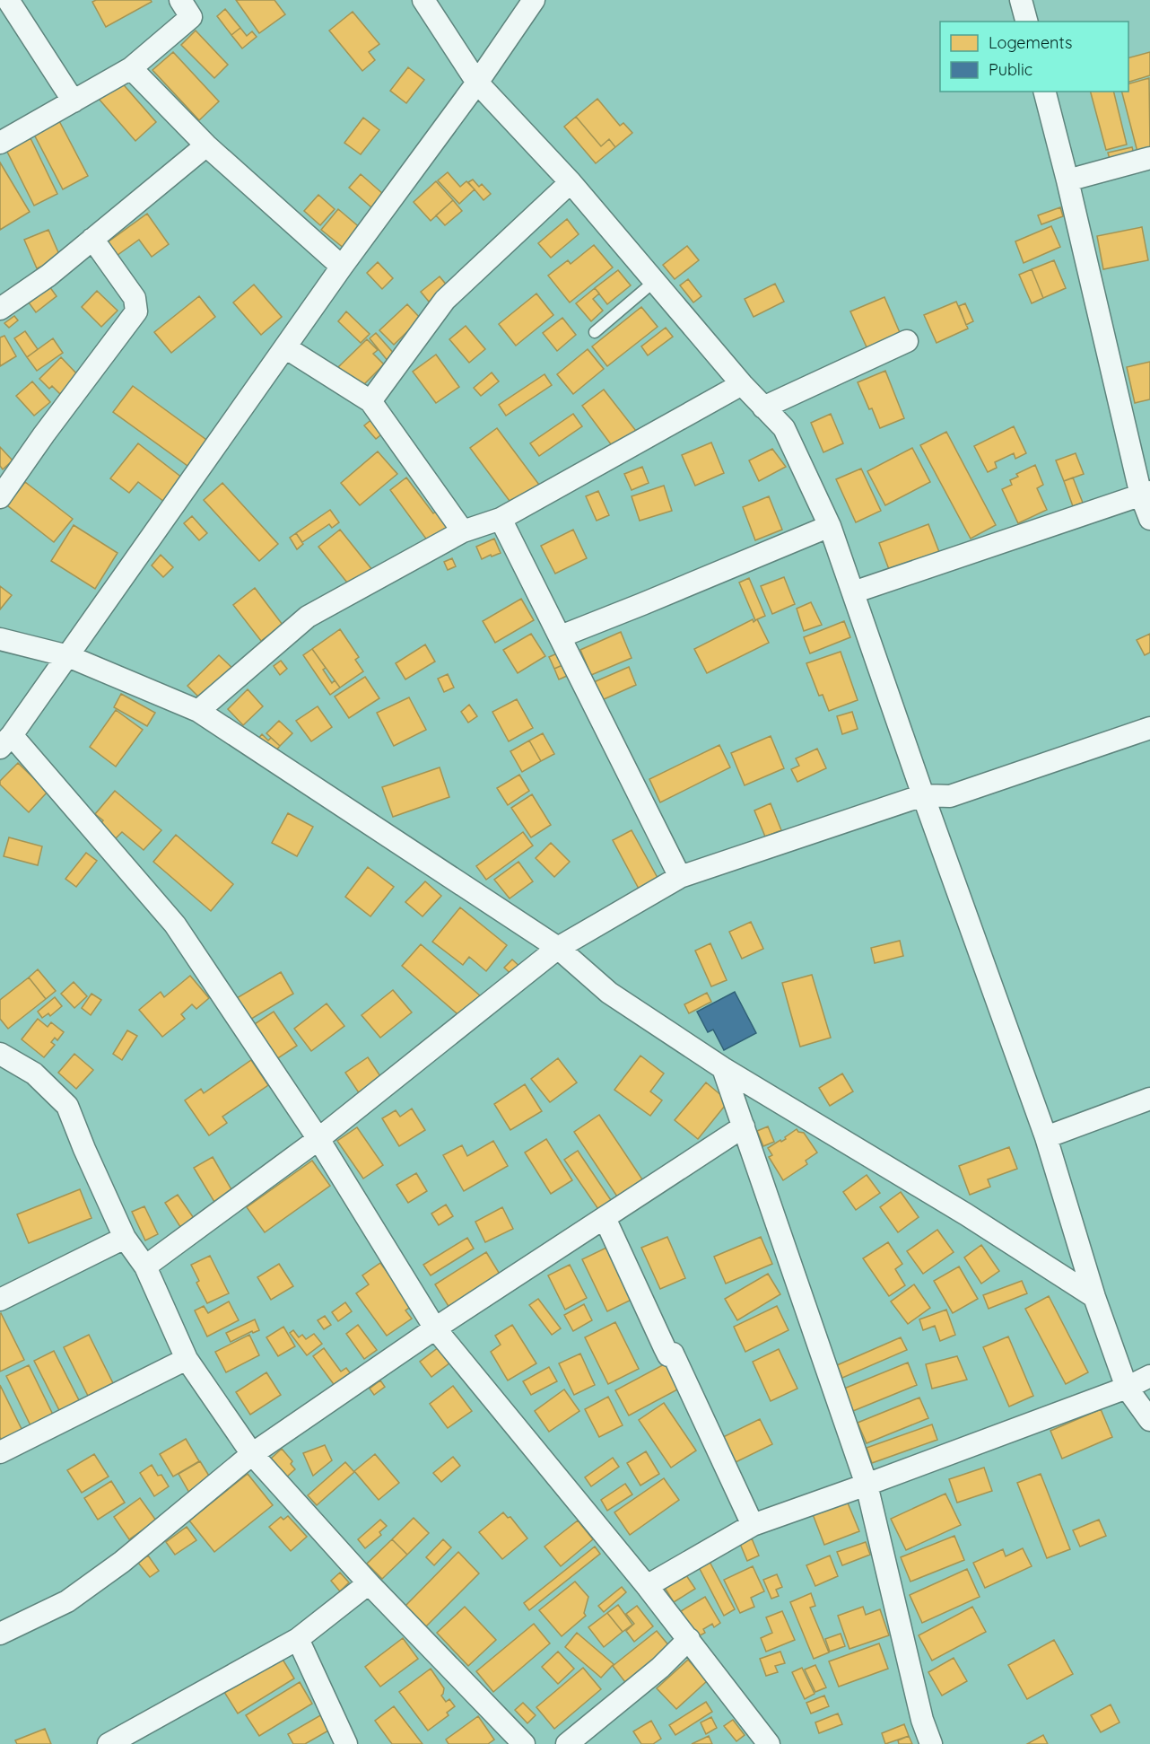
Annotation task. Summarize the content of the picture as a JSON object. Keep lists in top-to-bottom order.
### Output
{
  "legend": ["Logements", "Public"]
}
